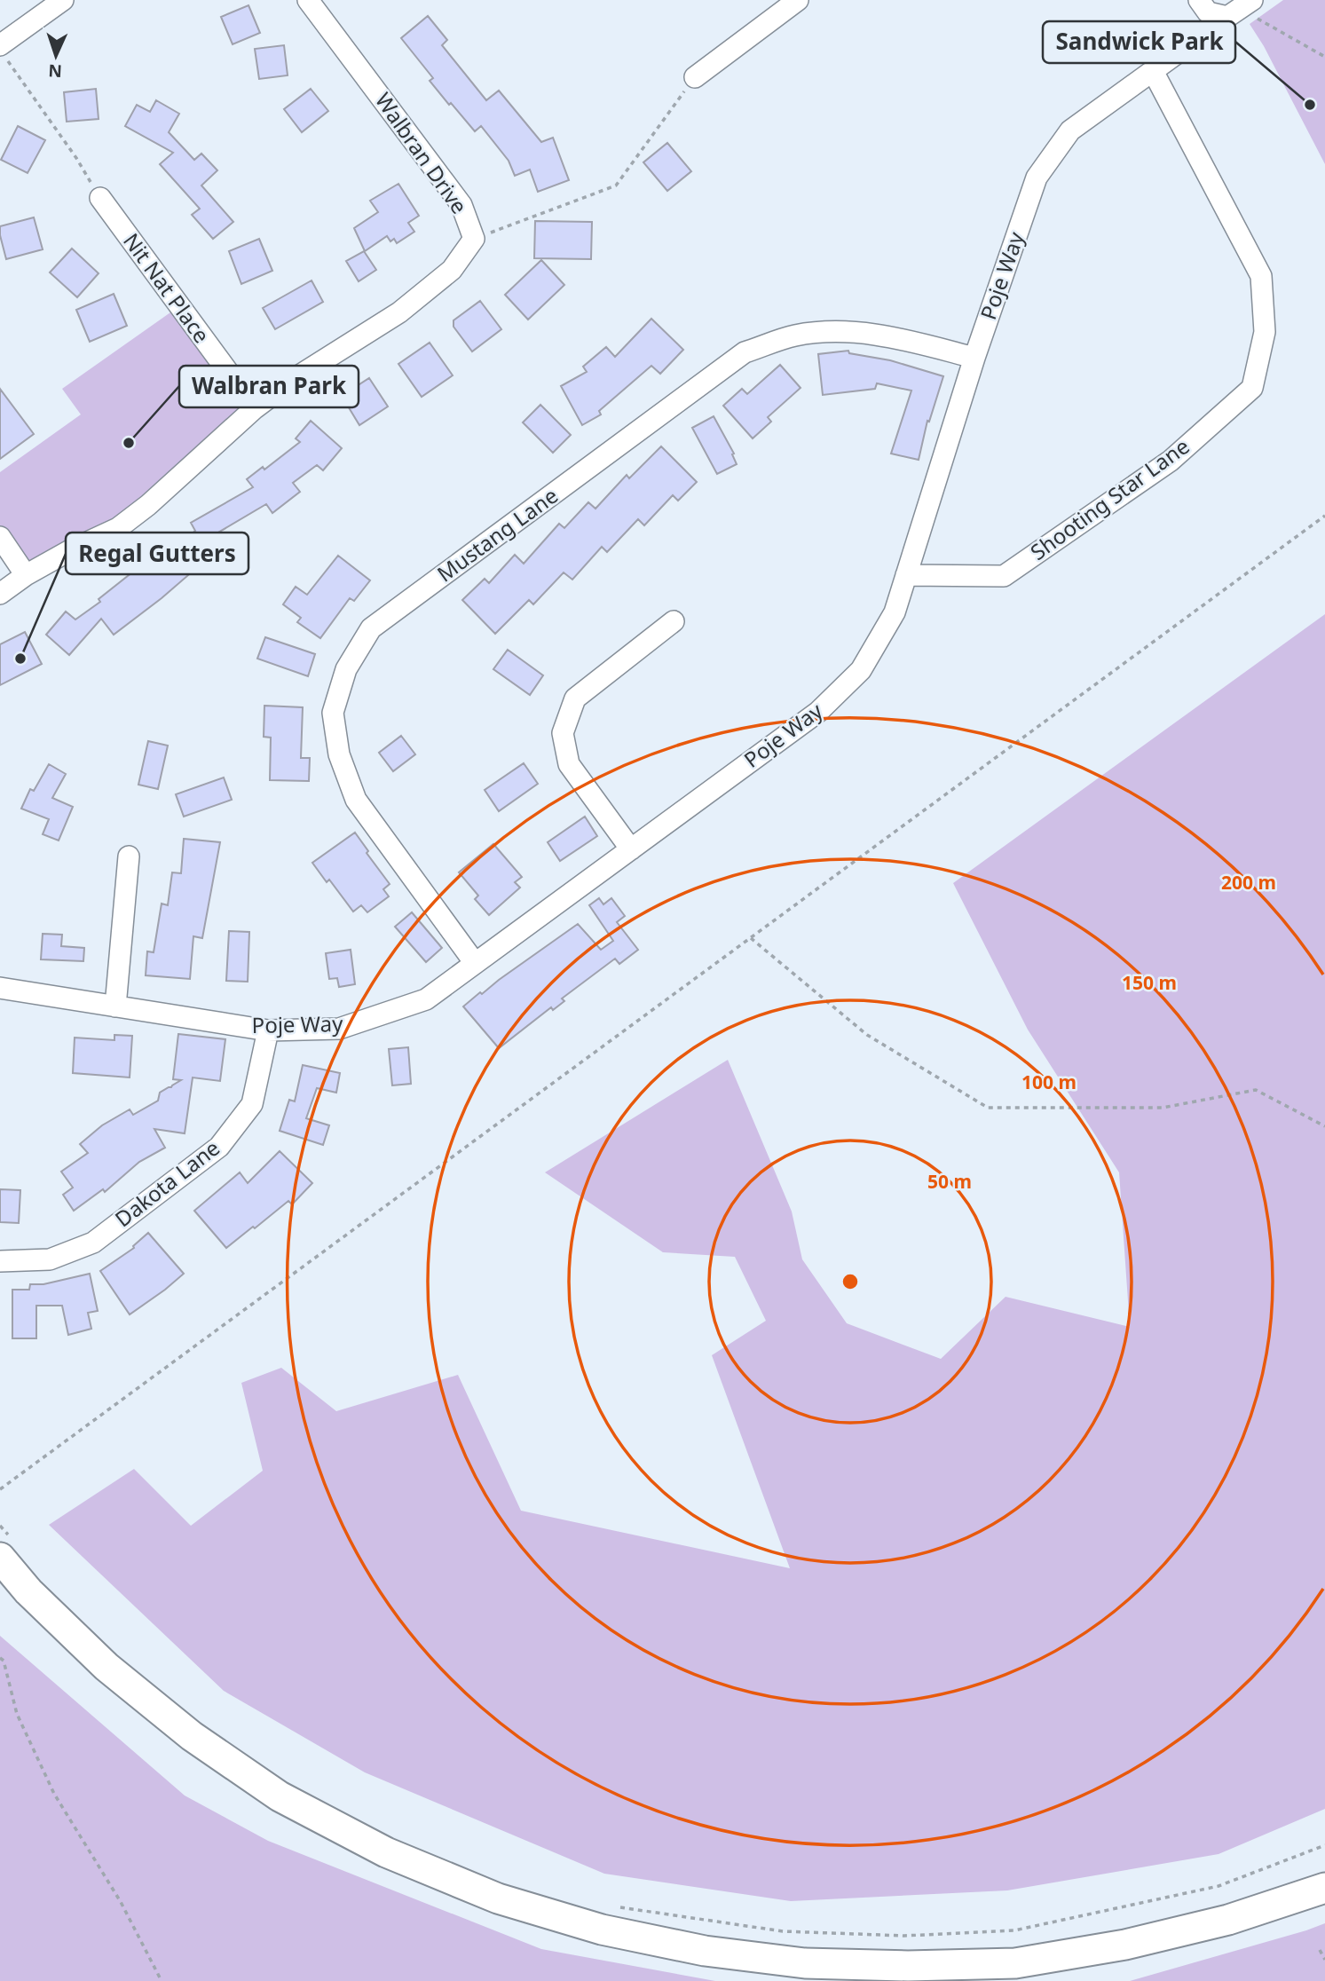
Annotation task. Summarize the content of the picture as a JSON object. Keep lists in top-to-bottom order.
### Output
{
  "streets": {
    "street": [
      "Walbran Drive",
      "Poje Way",
      "Nit Nat Place",
      "Shooting Star Lane",
      "Mustang Lane",
      "Dakota Lane"
    ]
  },
  "crossings": [
    ["Walbran Drive", "Nit Nat Place"],
    ["Poje Way", "Shooting Star Lane"],
    ["Poje Way", "Mustang Lane"],
    ["Poje Way", "Dakota Lane"]
  ],
  "places": ["Sandwick Park", "Walbran Park", "Regal Gutters"],
  "north": "bottom",
  "rings": [
    "200 m",
    "150 m",
    "100 m",
    "50 m"
  ]
}
